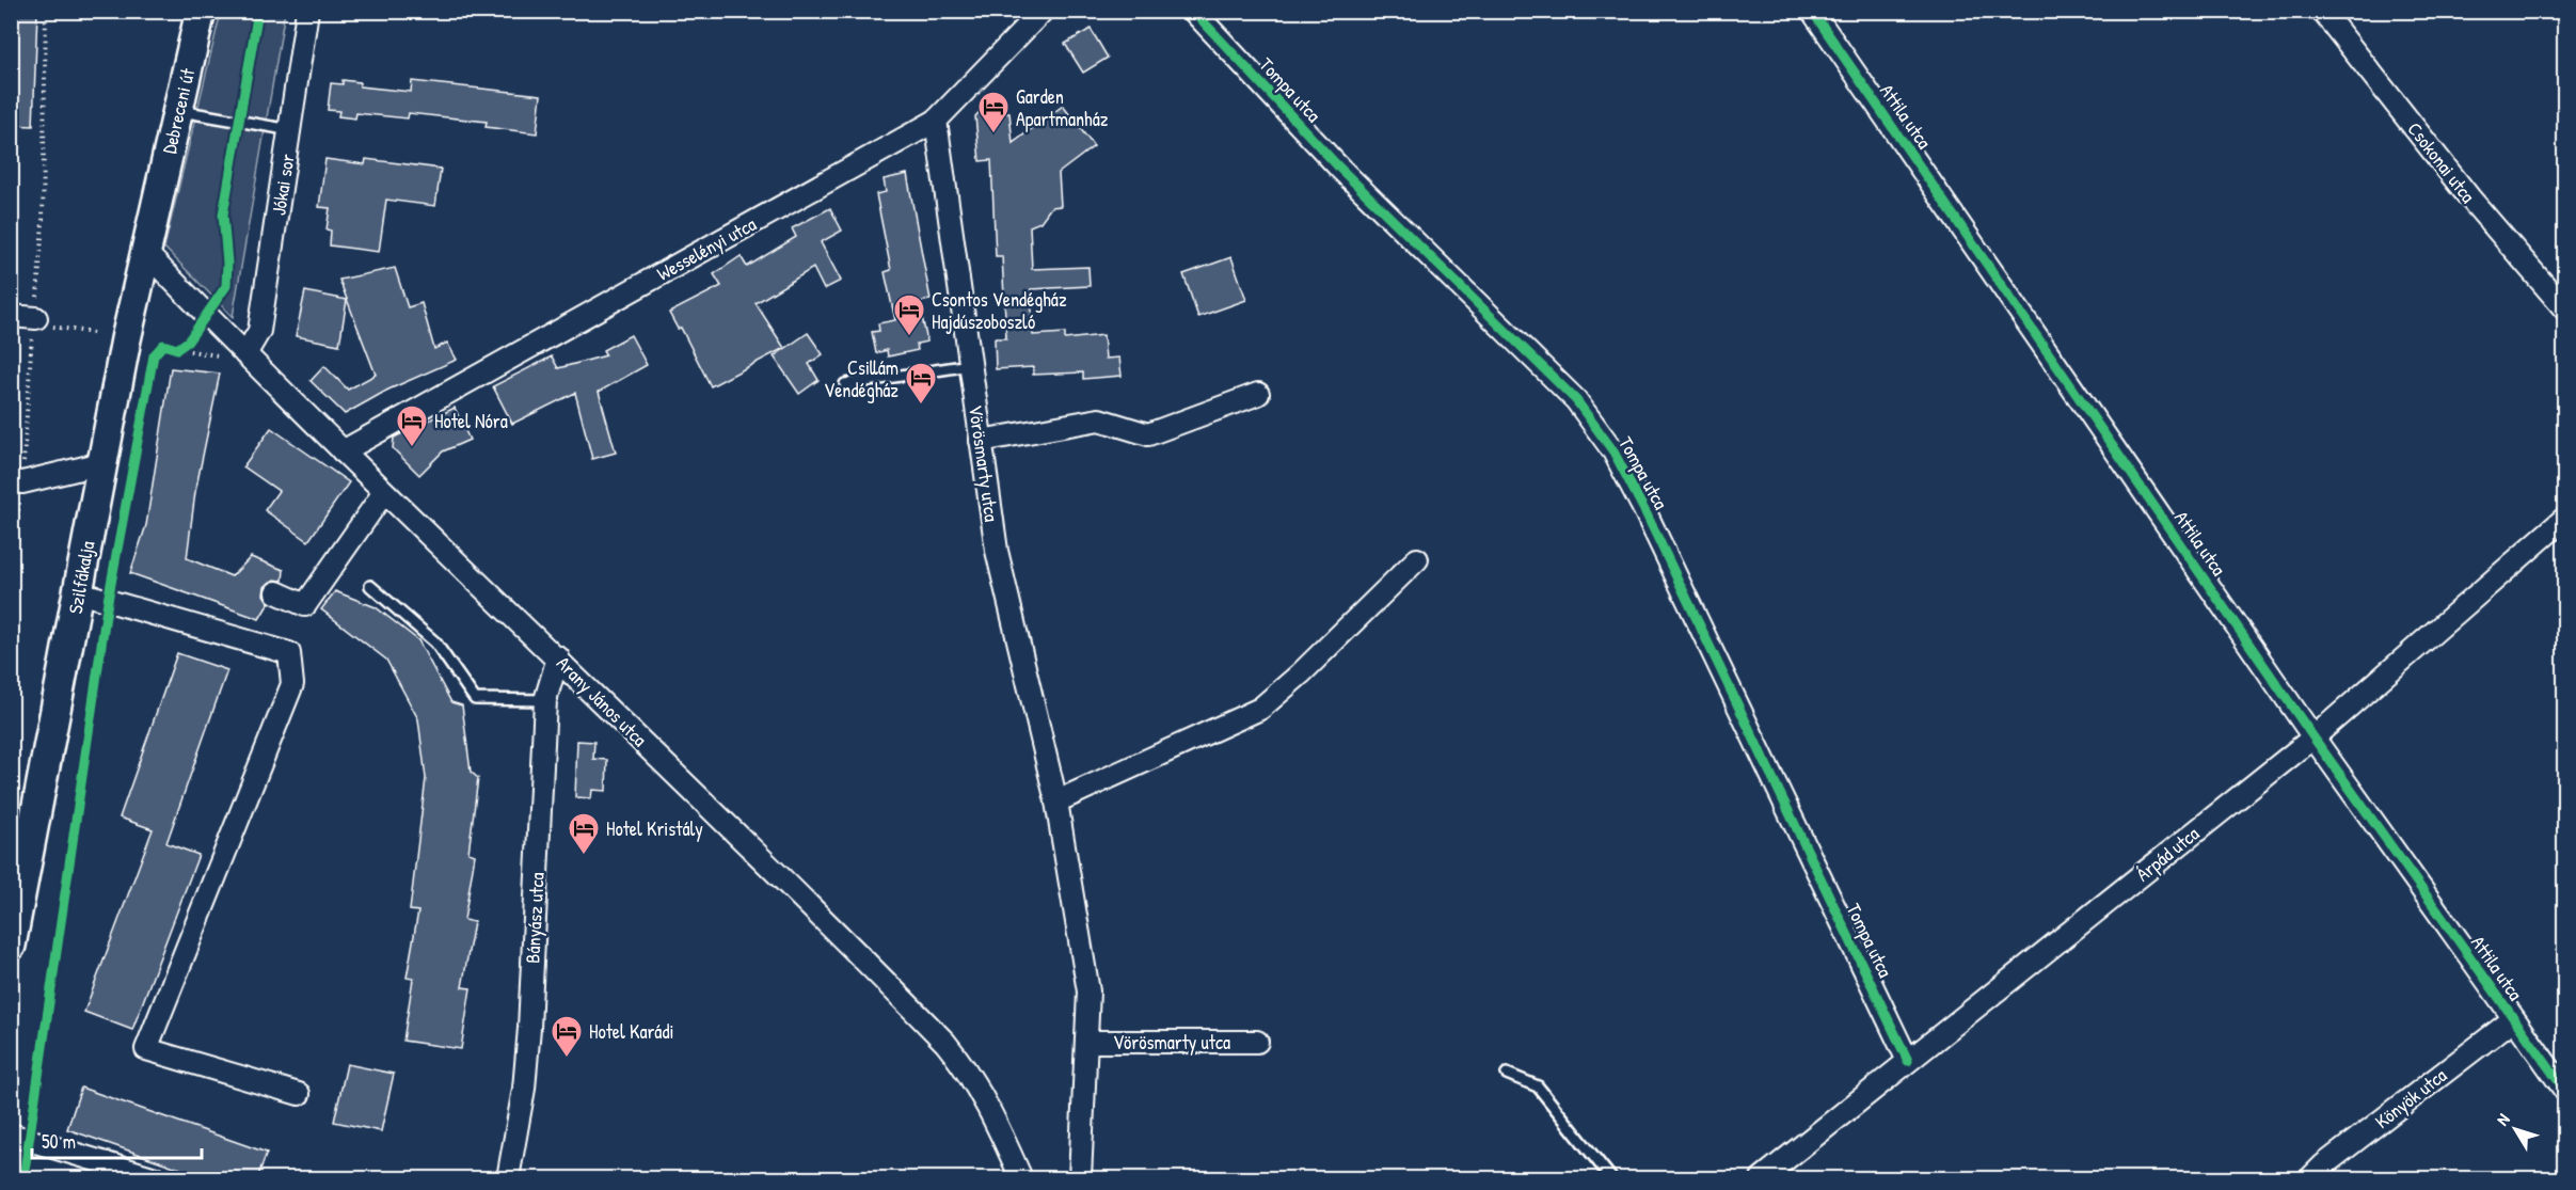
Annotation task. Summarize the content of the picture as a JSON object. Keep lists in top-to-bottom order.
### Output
{
  "streets": {
    "street": [
      "Tompa utca",
      "Debreceni út",
      "Attila utca",
      "Csokonai utca",
      "Jókai sor",
      "Wesselényi utca",
      "Vörösmarty utca",
      "Szilfákalja",
      "Arany János utca",
      "Árpád utca",
      "Bányász utca",
      "Könyök utca"
    ]
  },
  "crossings": [
    ["Tompa utca", "Árpád utca"],
    ["Debreceni út", "Szilfákalja"],
    ["Attila utca", "Árpád utca"],
    ["Attila utca", "Könyök utca"],
    ["Jókai sor", "Arany János utca"],
    ["Wesselényi utca", "Vörösmarty utca"],
    ["Wesselényi utca", "Arany János utca"],
    ["Szilfákalja", "Arany János utca"],
    ["Arany János utca", "Bányász utca"]
  ],
  "places": {
    "hotel": [
      "Garden Apartmanház",
      "Csontos Vendégház Hajdúszoboszló",
      "Csillám Vendégház",
      "Hotel Nóra",
      "Hotel Kristály",
      "Hotel Karádi"
    ]
  },
  "scale_bar": "50 m",
  "north": "top left"
}
